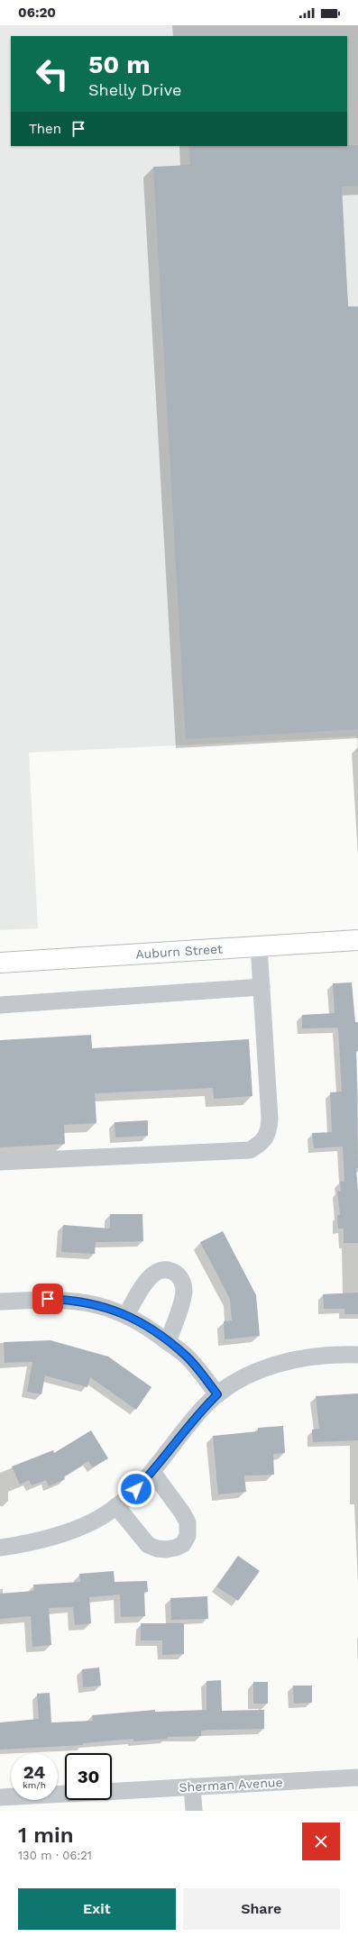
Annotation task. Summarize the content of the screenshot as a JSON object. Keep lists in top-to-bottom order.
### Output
{
  "streets": {
    "main road": ["Auburn Street"],
    "street": ["Sherman Avenue"]
  },
  "page": {
    "status": "06:20",
    "turn": ["50 m", "Shelly Drive"],
    "then": "Then",
    "speed": "24 km/h",
    "limit": "30",
    "heading": ["1 min", "130 m · 06:21"],
    "buttons": ["Exit", "Share"]
  }
}
